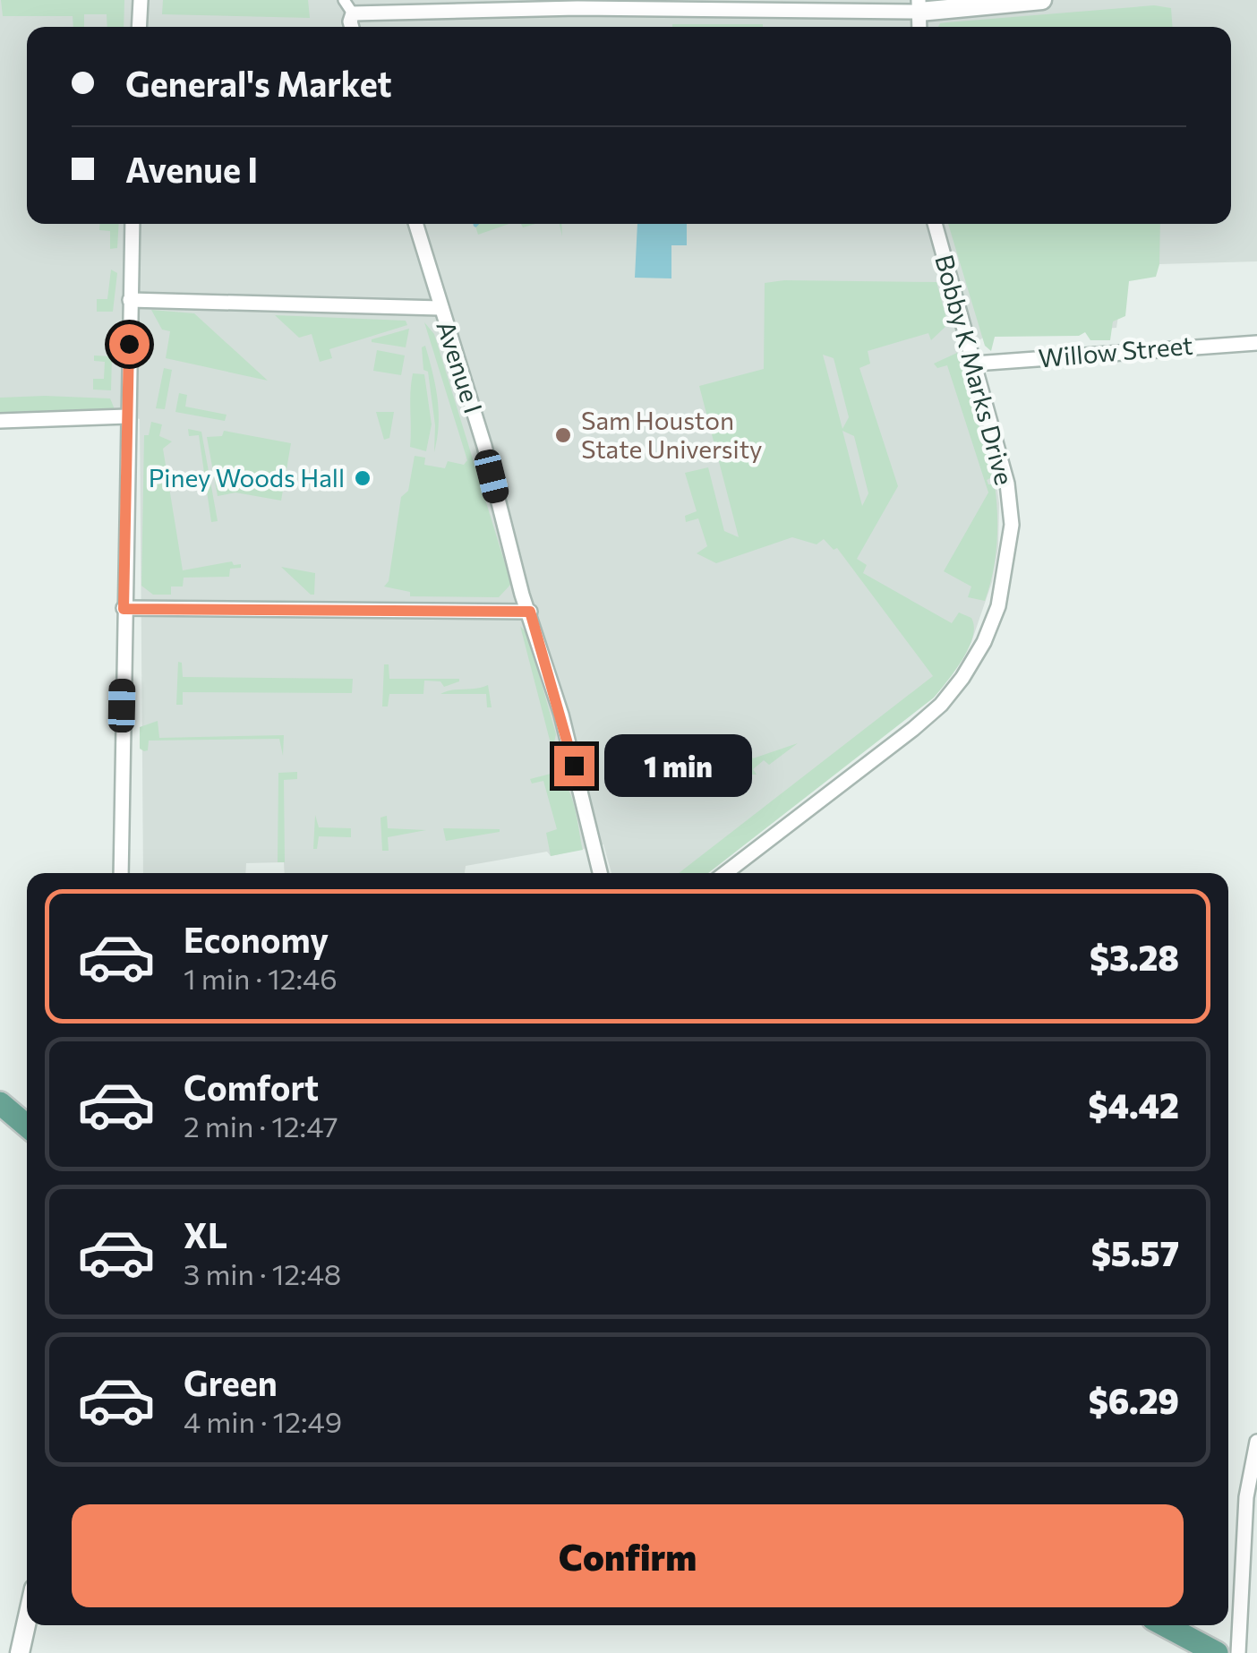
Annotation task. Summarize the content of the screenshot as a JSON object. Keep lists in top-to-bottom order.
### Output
{
  "streets": {
    "street": ["Willow Street", "Avenue I", "Bobby K Marks Drive"]
  },
  "crossings": [
    ["Willow Street", "Bobby K Marks Drive"]
  ],
  "places": ["Sam Houston State University", "Piney Woods Hall"],
  "page": {
    "banner": ["General's Market", "Avenue I"],
    "bubble": "1 min",
    "list": [
      {
        "name": "Economy",
        "note": "1 min · 12:46",
        "value": "$3.28"
      },
      {
        "name": "Comfort",
        "note": "2 min · 12:47",
        "value": "$4.42"
      },
      {
        "name": "XL",
        "note": "3 min · 12:48",
        "value": "$5.57"
      },
      {
        "name": "Green",
        "note": "4 min · 12:49",
        "value": "$6.29"
      }
    ],
    "buttons": "Confirm"
  }
}
